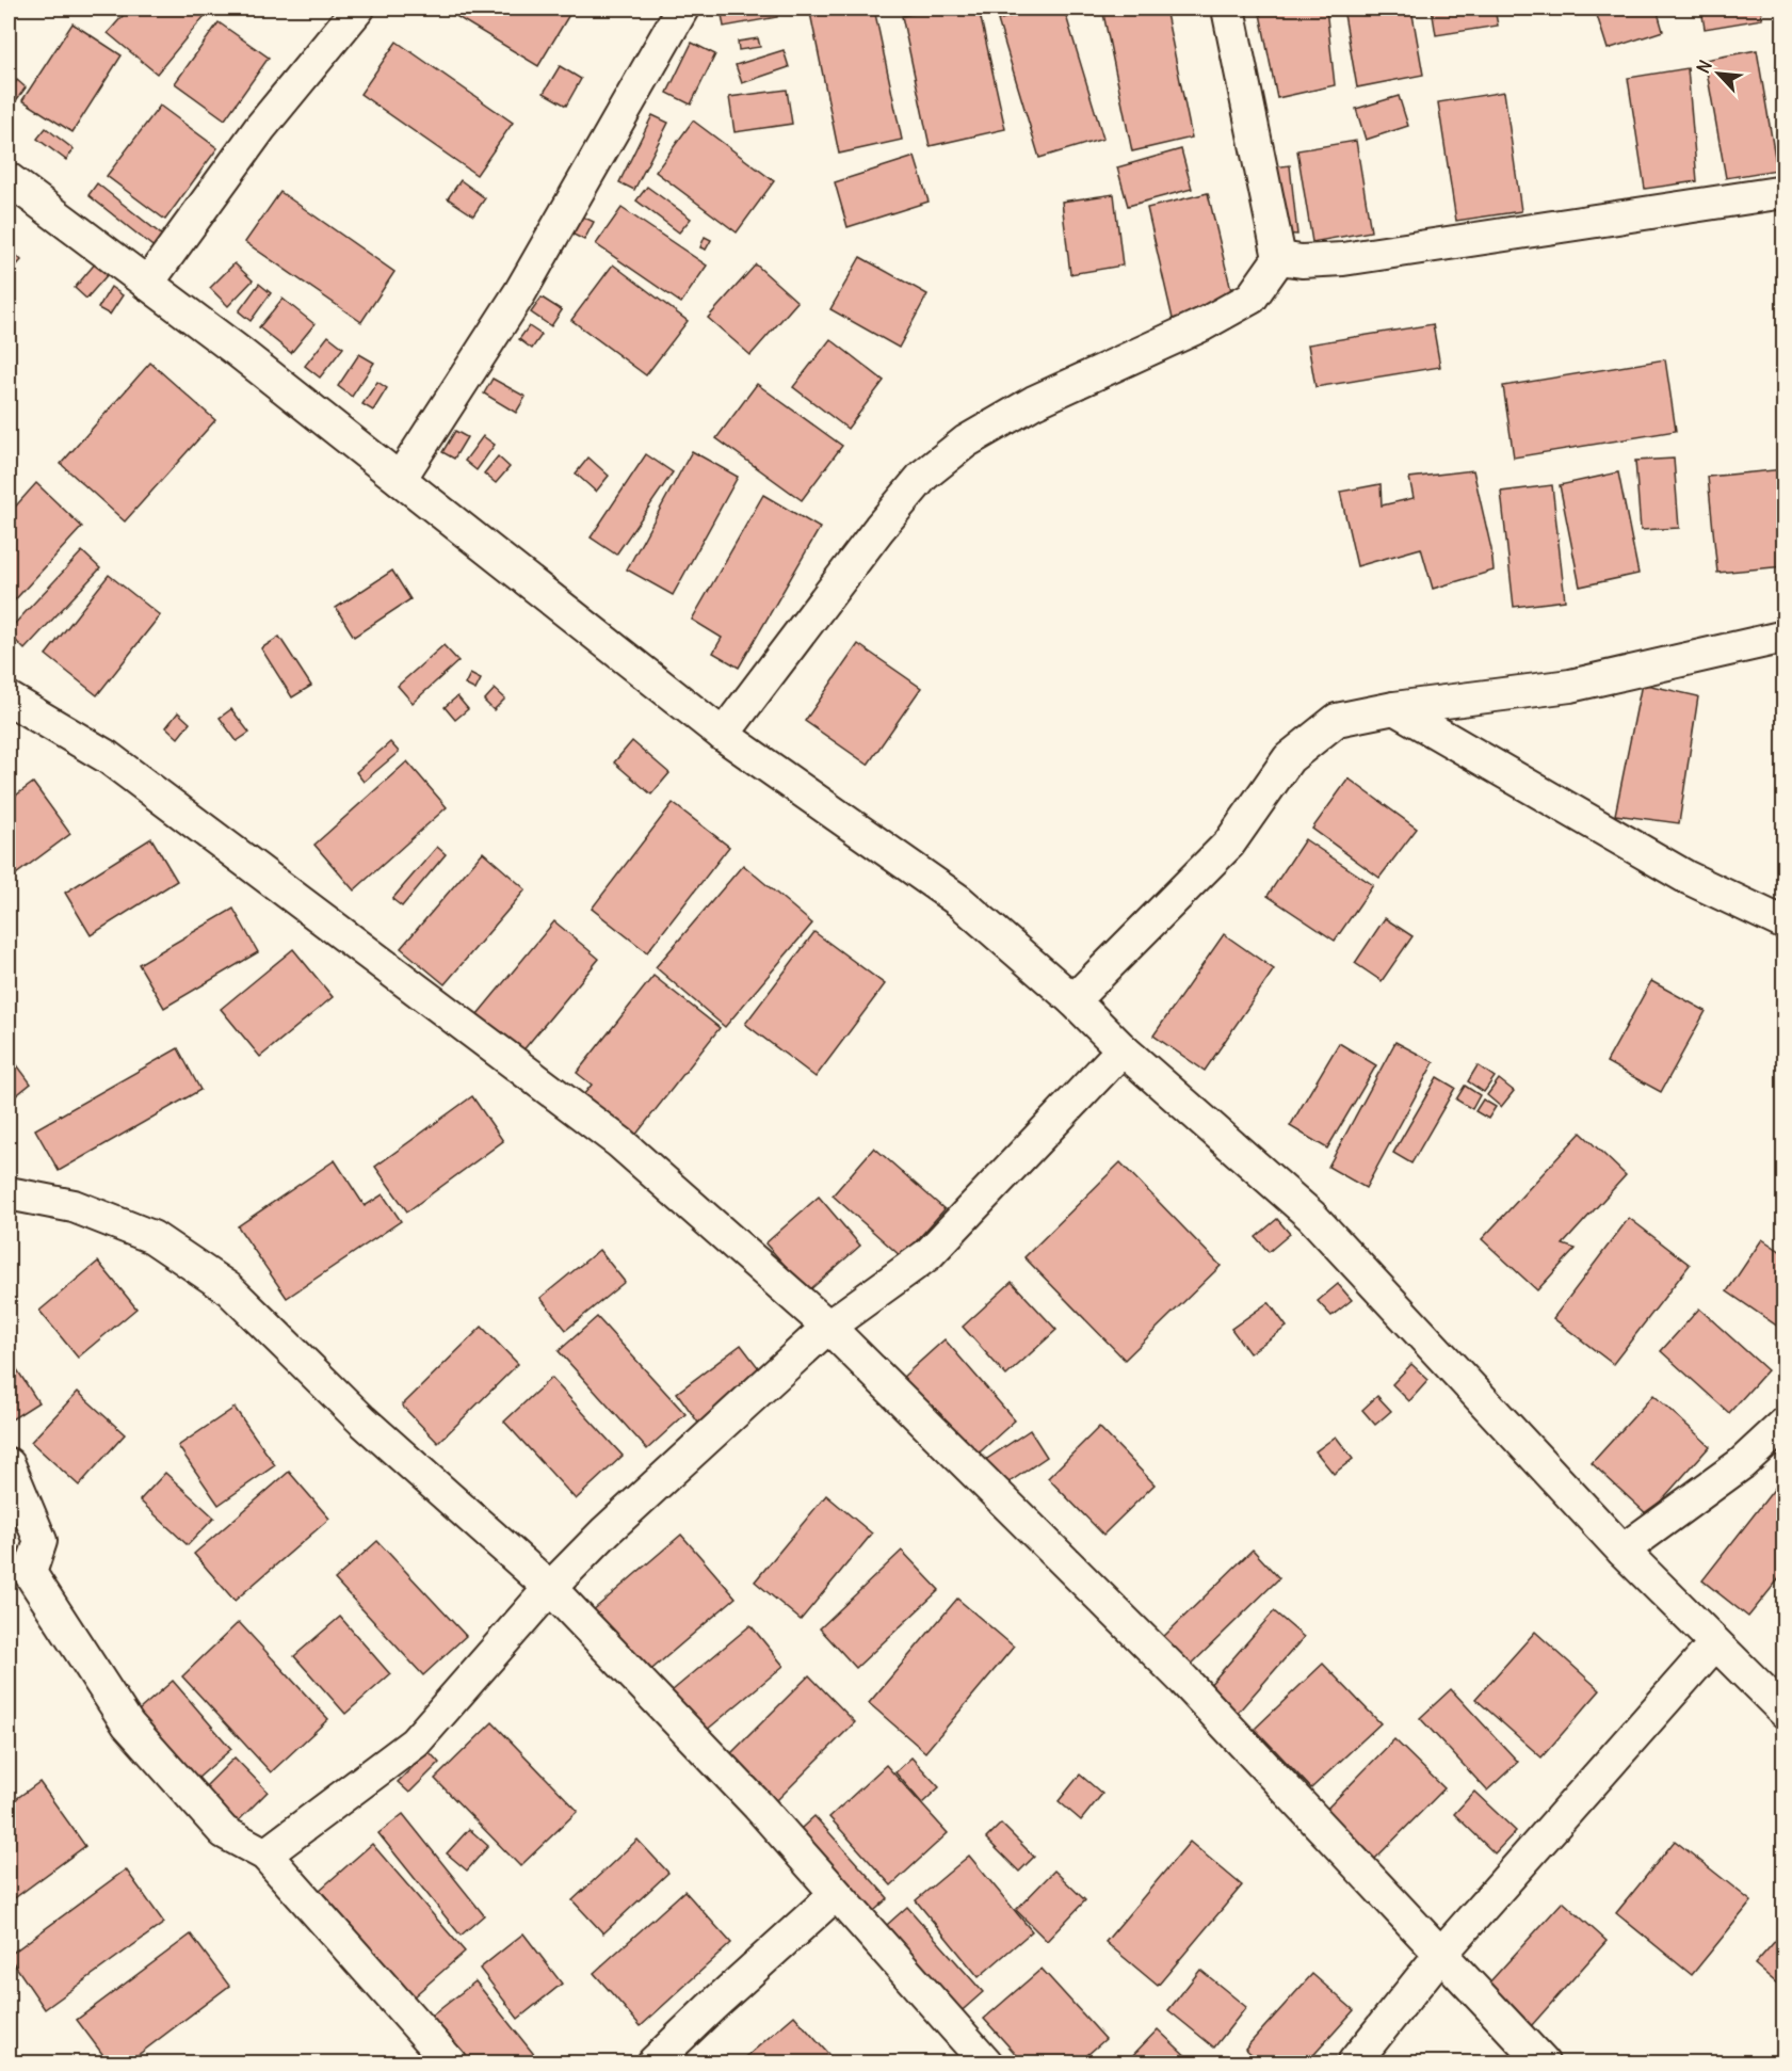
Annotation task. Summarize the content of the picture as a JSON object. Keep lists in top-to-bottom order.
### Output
{
  "north": "top left"
}
